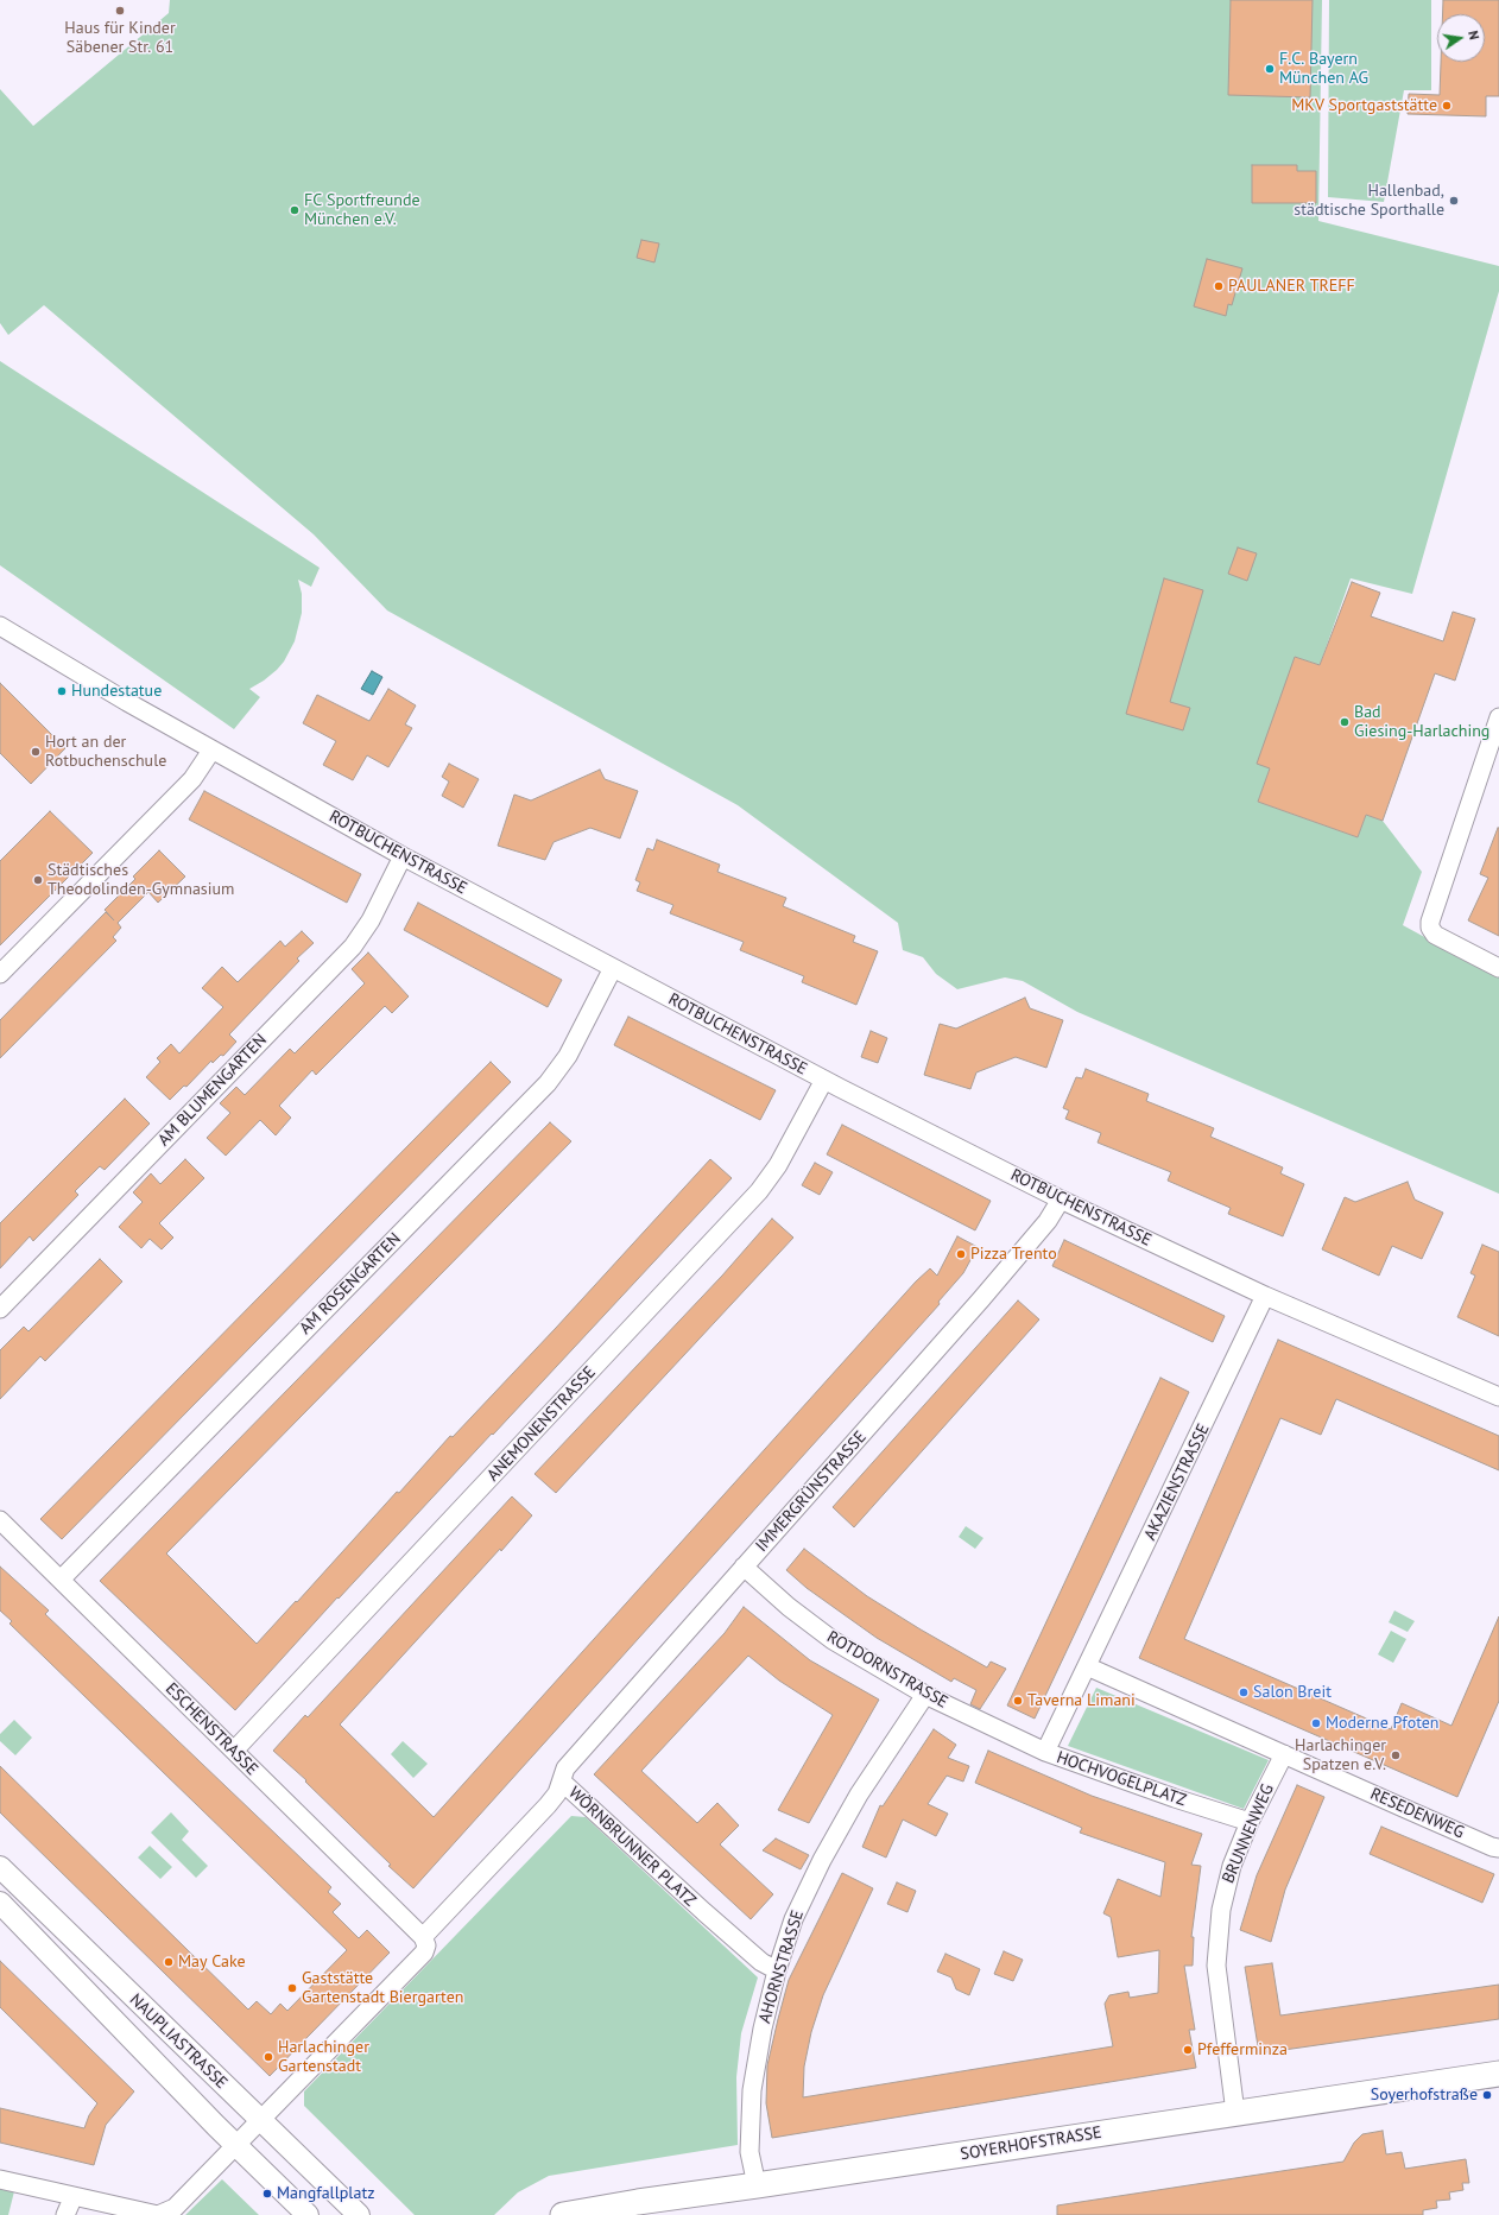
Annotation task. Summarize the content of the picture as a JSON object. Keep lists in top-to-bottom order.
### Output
{
  "streets": {
    "main road": ["SOYERHOFSTRASSE"],
    "street": [
      "ROTBUCHENSTRASSE",
      "AM BLUMENGARTEN",
      "AM ROSENGARTEN",
      "ANEMONENSTRASSE",
      "AKAZIENSTRASSE",
      "IMMERGRÜNSTRASSE",
      "ROTDORNSTRASSE",
      "ESCHENSTRASSE",
      "HOCHVOGELPLATZ",
      "RESEDENWEG",
      "BRUNNENWEG",
      "WÖRNBRUNNER PLATZ",
      "AHORNSTRASSE",
      "NAUPLIASTRASSE"
    ]
  },
  "crossings": [
    ["ROTBUCHENSTRASSE", "AM BLUMENGARTEN"],
    ["ROTBUCHENSTRASSE", "AM ROSENGARTEN"],
    ["ROTBUCHENSTRASSE", "ANEMONENSTRASSE"],
    ["ROTBUCHENSTRASSE", "AKAZIENSTRASSE"],
    ["ROTBUCHENSTRASSE", "IMMERGRÜNSTRASSE"],
    ["AM ROSENGARTEN", "ESCHENSTRASSE"],
    ["ANEMONENSTRASSE", "ESCHENSTRASSE"],
    ["AKAZIENSTRASSE", "HOCHVOGELPLATZ"],
    ["IMMERGRÜNSTRASSE", "ROTDORNSTRASSE"],
    ["IMMERGRÜNSTRASSE", "WÖRNBRUNNER PLATZ"],
    ["ROTDORNSTRASSE", "HOCHVOGELPLATZ"],
    ["ROTDORNSTRASSE", "AHORNSTRASSE"],
    ["ESCHENSTRASSE", "WÖRNBRUNNER PLATZ"],
    ["HOCHVOGELPLATZ", "BRUNNENWEG"],
    ["RESEDENWEG", "BRUNNENWEG"],
    ["BRUNNENWEG", "SOYERHOFSTRASSE"],
    ["WÖRNBRUNNER PLATZ", "AHORNSTRASSE"],
    ["AHORNSTRASSE", "SOYERHOFSTRASSE"]
  ],
  "places": [
    "Haus für Kinder Säbener Str. 61",
    "F.C. Bayern München AG",
    "MKV Sportgaststätte",
    "Hallenbad, städtische Sporthalle",
    "FC Sportfreunde München e.V.",
    "PAULANER TREFF",
    "Hundestatue",
    "Bad Giesing-Harlaching",
    "Hort an der Rotbuchenschule",
    "Städtisches Theodolinden-Gymnasium",
    "Pizza Trento",
    "Salon Breit",
    "Taverna Limani",
    "Moderne Pfoten",
    "Harlachinger Spatzen e.V.",
    "May Cake",
    "Gaststätte Gartenstadt Biergarten",
    "Pfefferminza",
    "Harlachinger Gartenstadt",
    "Soyerhofstraße",
    "Mangfallplatz"
  ],
  "north": "right"
}
